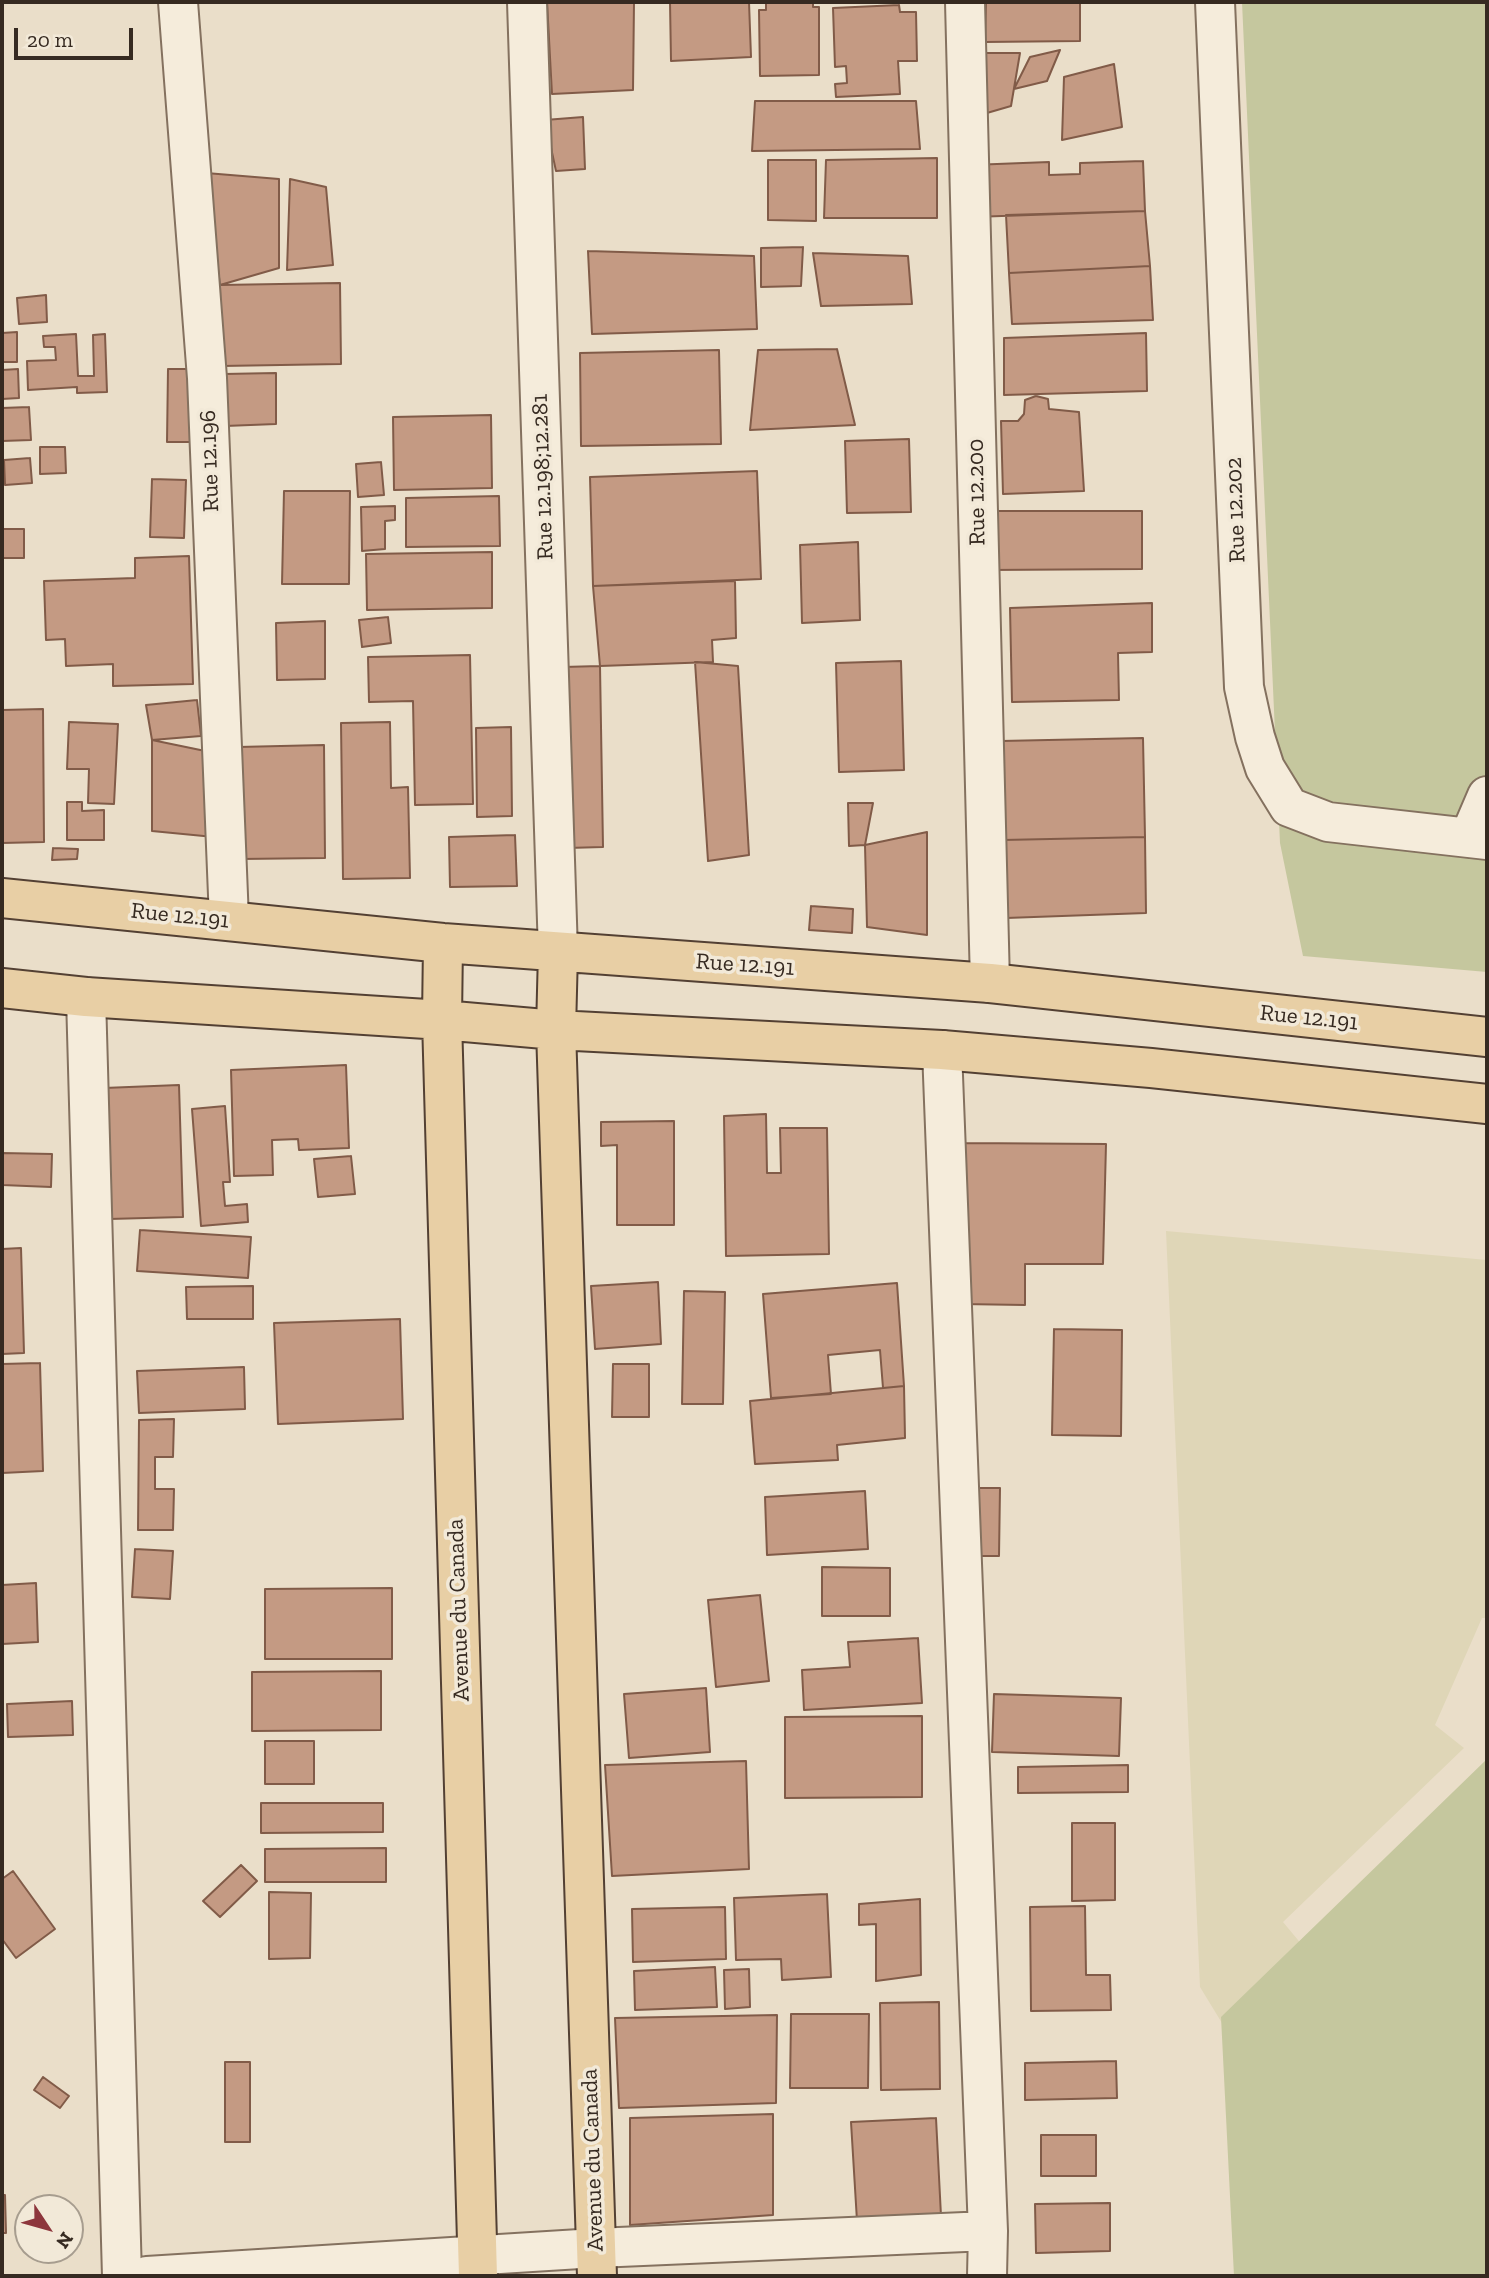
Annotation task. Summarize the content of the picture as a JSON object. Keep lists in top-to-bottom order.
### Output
{
  "streets": {
    "main road": ["Rue 12.191", "Avenue du Canada"],
    "street": [
      "Rue 12.196",
      "Rue 12.198;12.281",
      "Rue 12.200",
      "Rue 12.202"
    ]
  },
  "crossings": [
    ["Rue 12.196", "Rue 12.191"],
    ["Rue 12.198;12.281", "Rue 12.191"],
    ["Rue 12.198;12.281", "Avenue du Canada"],
    ["Rue 12.200", "Rue 12.191"],
    ["Rue 12.191", "Avenue du Canada"]
  ],
  "scale_bar": "20 m",
  "north": "bottom right"
}
